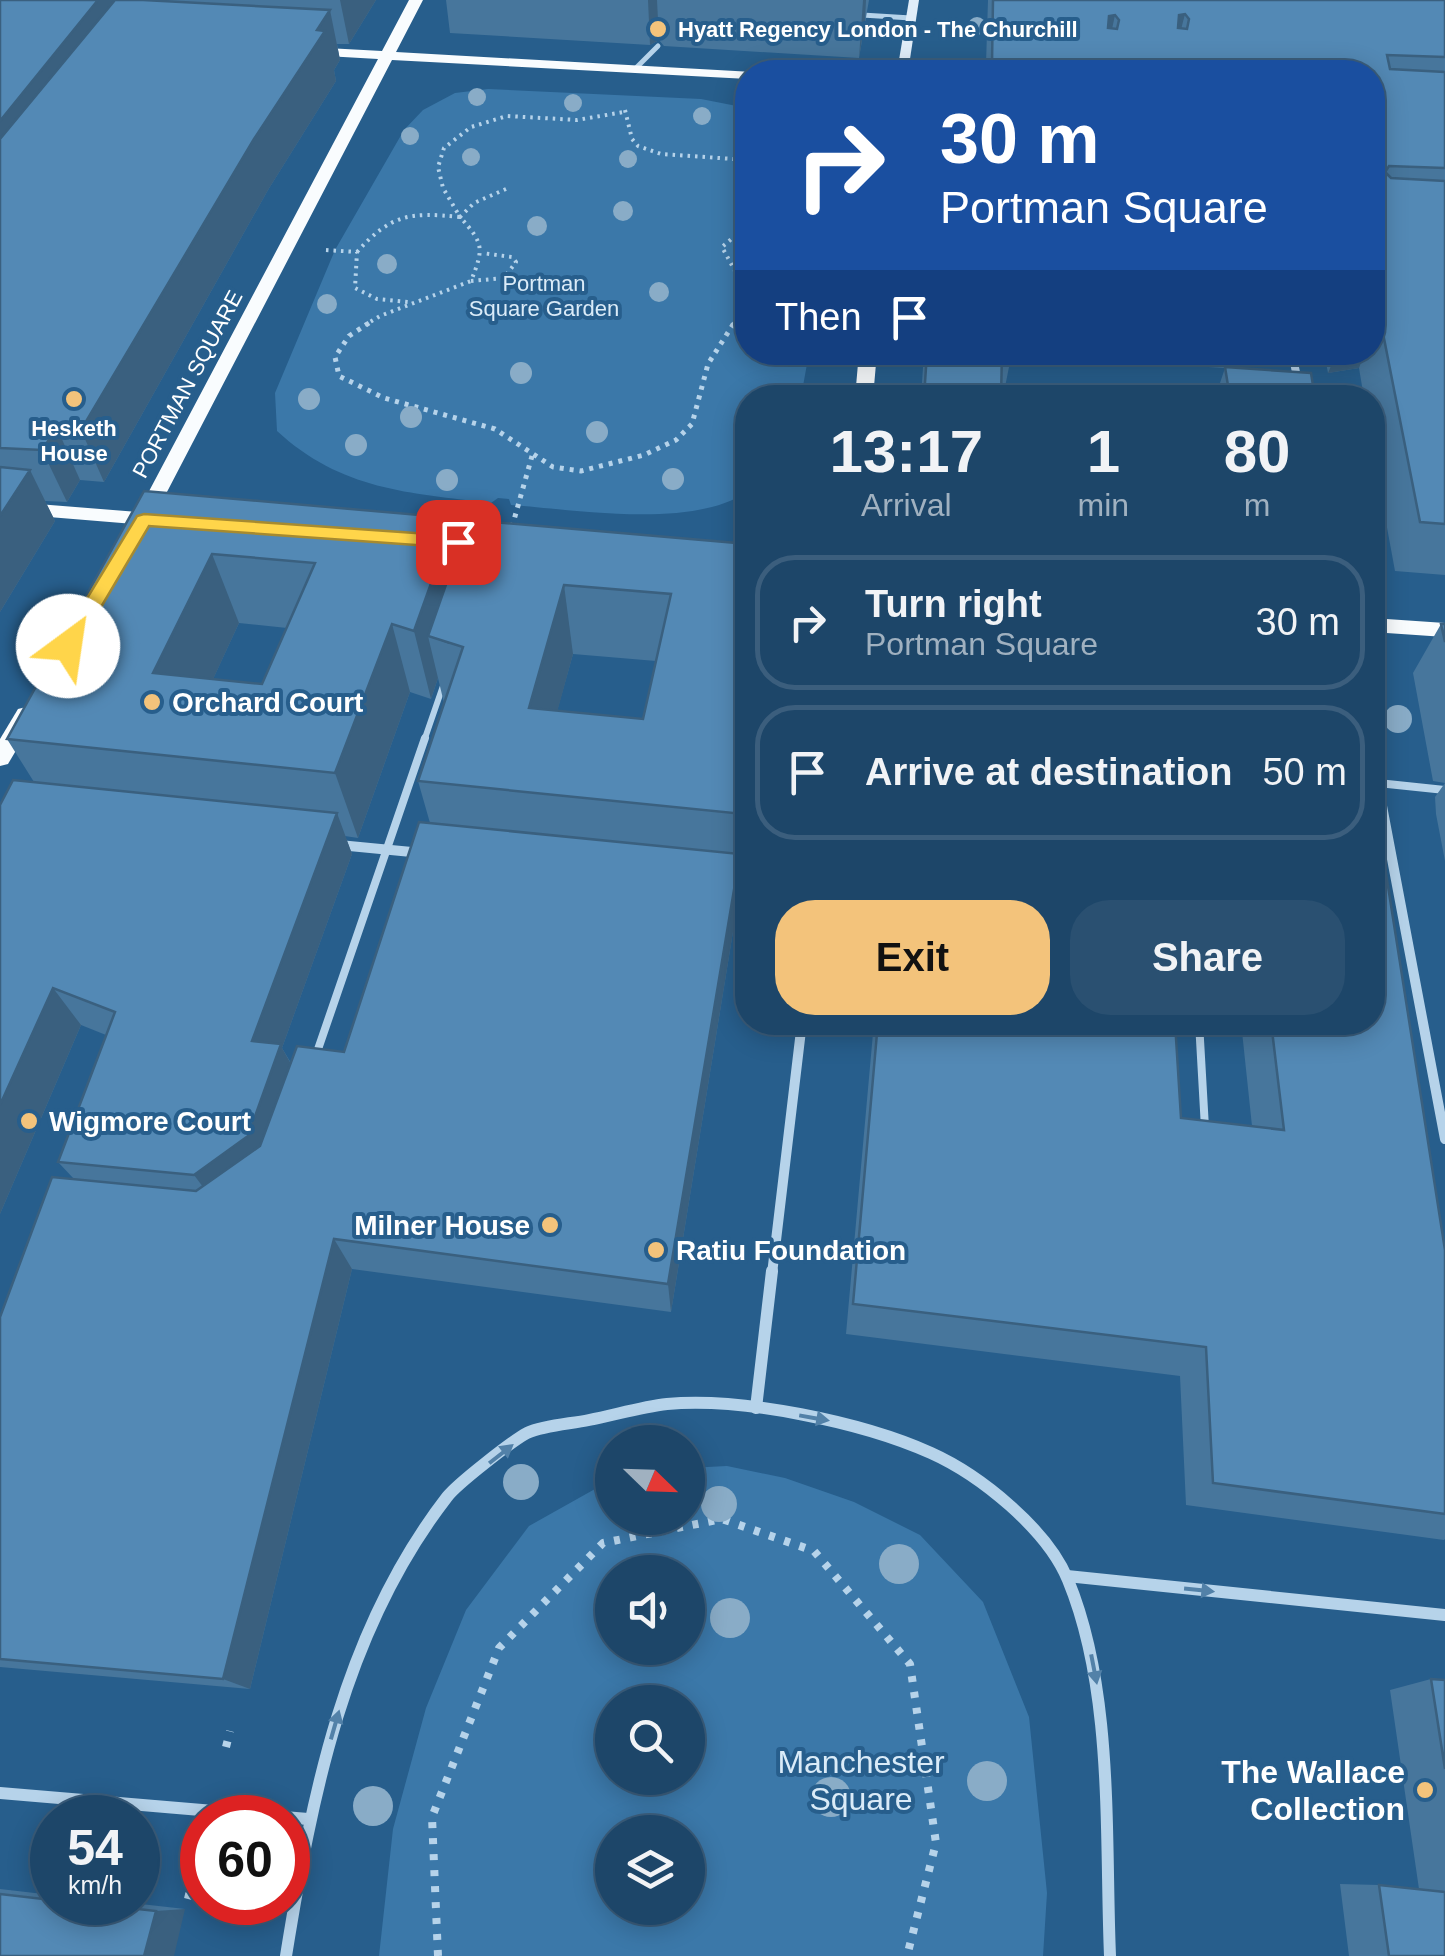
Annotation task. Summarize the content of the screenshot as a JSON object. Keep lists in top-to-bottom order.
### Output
{
  "streets": {
    "main road": ["PORTMAN SQUARE"]
  },
  "parks": ["Portman Square Garden", "Manchester Square"],
  "places": [
    "Hyatt Regency London - The Churchill",
    "Hesketh House",
    "Orchard Court",
    "Wigmore Court",
    "Milner House",
    "Ratiu Foundation",
    "The Wallace Collection"
  ],
  "north": "bottom right",
  "page": {
    "turn": ["30 m", "Portman Square"],
    "then": "Then",
    "eta": [
      "13:17",
      "Arrival",
      "1",
      "min",
      "80",
      "m"
    ],
    "list": [
      {
        "name": "Turn right",
        "note": "Portman Square",
        "value": "30 m"
      },
      {
        "name": "Arrive at destination",
        "value": "50 m"
      }
    ],
    "buttons": ["Exit", "Share"],
    "speed": "54 km/h",
    "limit": "60"
  }
}
